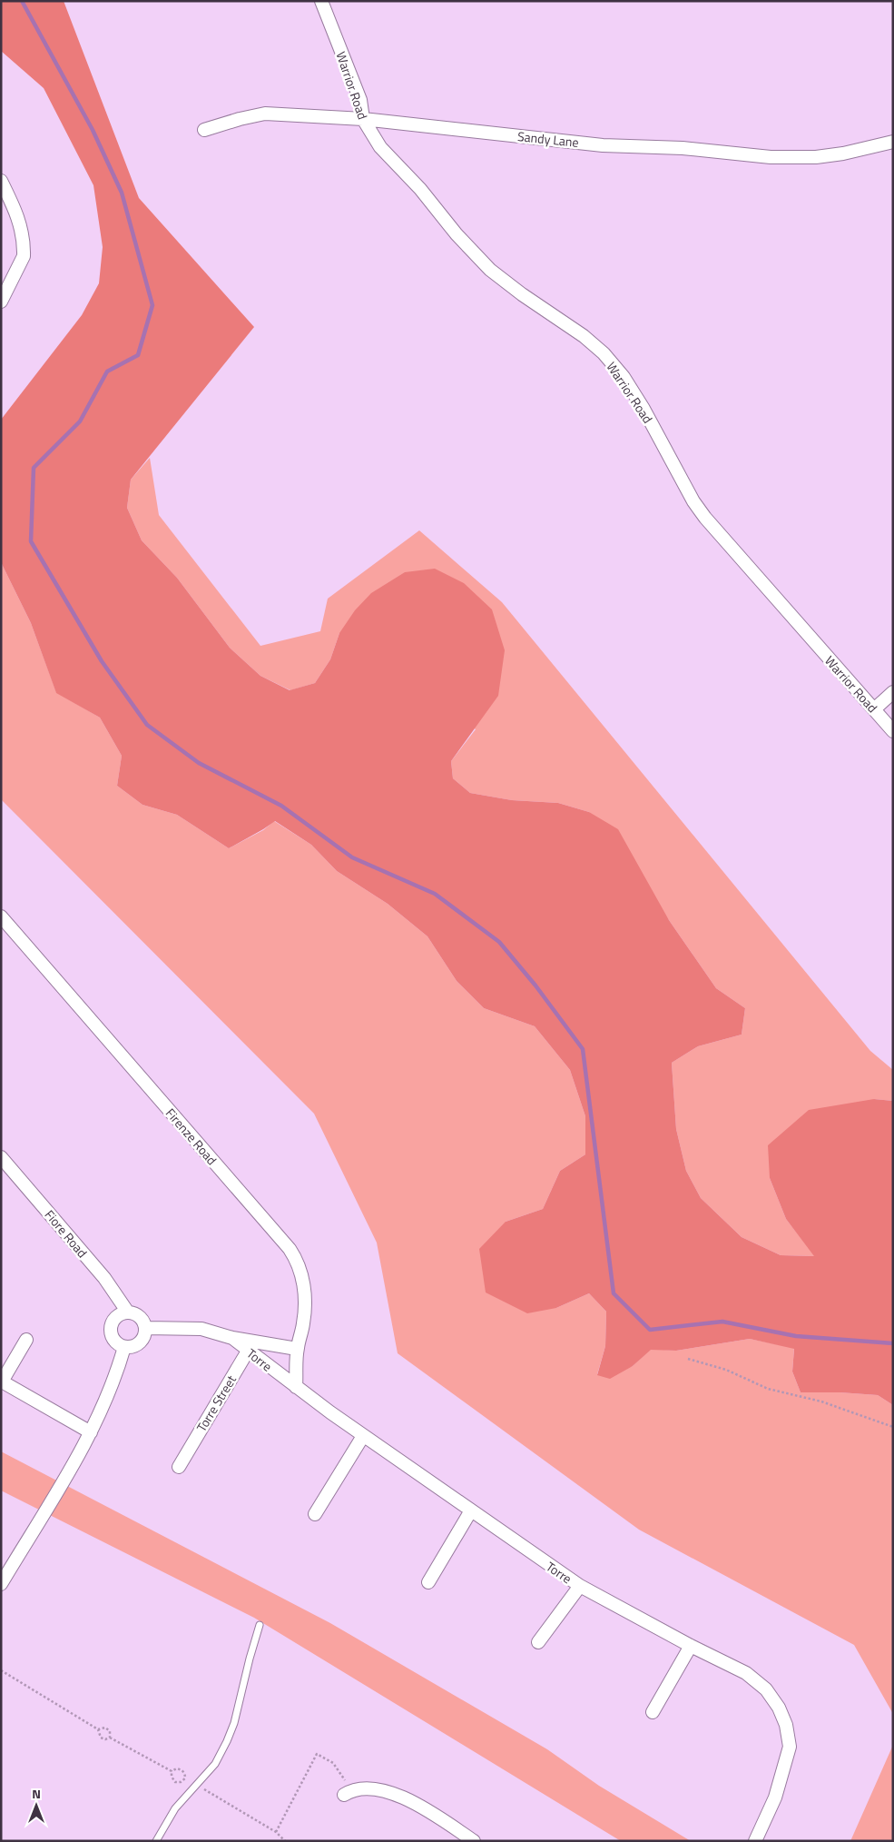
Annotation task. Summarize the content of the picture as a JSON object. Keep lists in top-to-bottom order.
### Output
{
  "streets": {
    "street": [
      "Warrior Road",
      "Sandy Lane",
      "Firenze Road",
      "Fiore Road",
      "Torre",
      "Torre Street"
    ]
  },
  "crossings": [
    ["Warrior Road", "Sandy Lane"],
    ["Firenze Road", "Torre"],
    ["Fiore Road", "Torre"],
    ["Torre", "Torre Street"]
  ],
  "north": "top"
}
